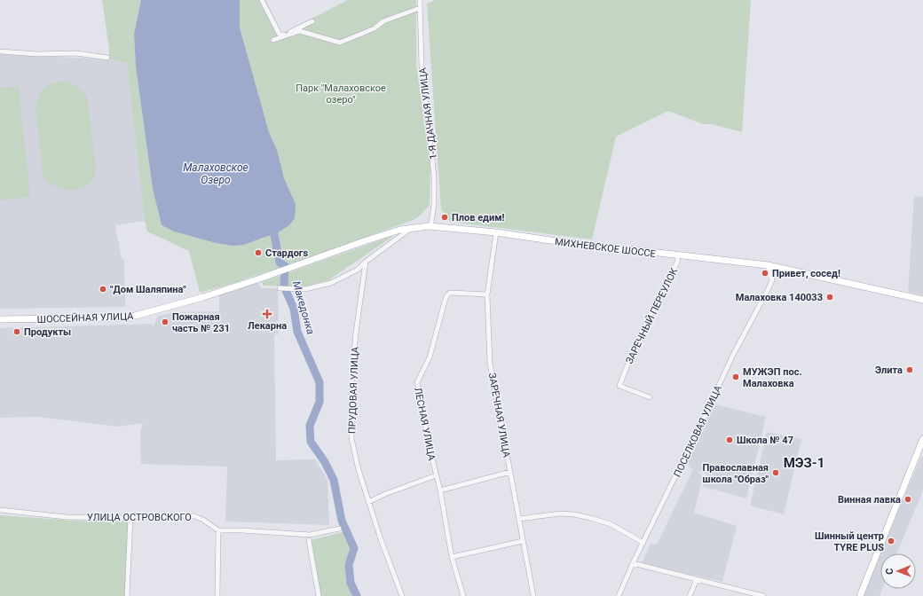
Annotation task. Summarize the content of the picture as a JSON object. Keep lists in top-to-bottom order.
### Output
{
  "streets": {
    "main road": ["МИХНЕВСКОЕ ШОССЕ", "ШОССЕЙНАЯ УЛИЦА"],
    "street": [
      "1-Я ДАЧНАЯ УЛИЦА",
      "ЗАРЕЧНЫЙ ПЕРЕУЛОК",
      "ПРУДОВАЯ УЛИЦА",
      "ЗАРЕЧНАЯ УЛИЦА",
      "ЛЕСНАЯ УЛИЦА",
      "ПОСЕЛКОВАЯ УЛИЦА",
      "УЛИЦА ОСТРОВСКОГО"
    ]
  },
  "crossings": [
    ["1-Я ДАЧНАЯ УЛИЦА", "МИХНЕВСКОЕ ШОССЕ"],
    ["МИХНЕВСКОЕ ШОССЕ", "ЗАРЕЧНЫЙ ПЕРЕУЛОК"],
    ["МИХНЕВСКОЕ ШОССЕ", "ШОССЕЙНАЯ УЛИЦА"],
    ["МИХНЕВСКОЕ ШОССЕ", "ЗАРЕЧНАЯ УЛИЦА"],
    ["МИХНЕВСКОЕ ШОССЕ", "ПОСЕЛКОВАЯ УЛИЦА"],
    ["ЗАРЕЧНАЯ УЛИЦА", "ЛЕСНАЯ УЛИЦА"]
  ],
  "districts": ["МЭЗ-1"],
  "water": ["Малаховское Озеро", "Македонка"],
  "parks": ["Парк \"Малаховское озеро\""],
  "places": {
    "other": [
      "Плов едим!",
      "Стардогs",
      "Привет, сосед!",
      "\"Дом Шаляпина\"",
      "Малаховка 140033",
      "Пожарная часть № 231",
      "Продукты",
      "Элита",
      "МУЖЭП пос. Малаховка",
      "Школа № 47",
      "Православная школа \"Образ\"",
      "Винная лавка",
      "Шинный центр TYRE PLUS"
    ],
    "health": ["Лекарна"]
  },
  "north": "left"
}
